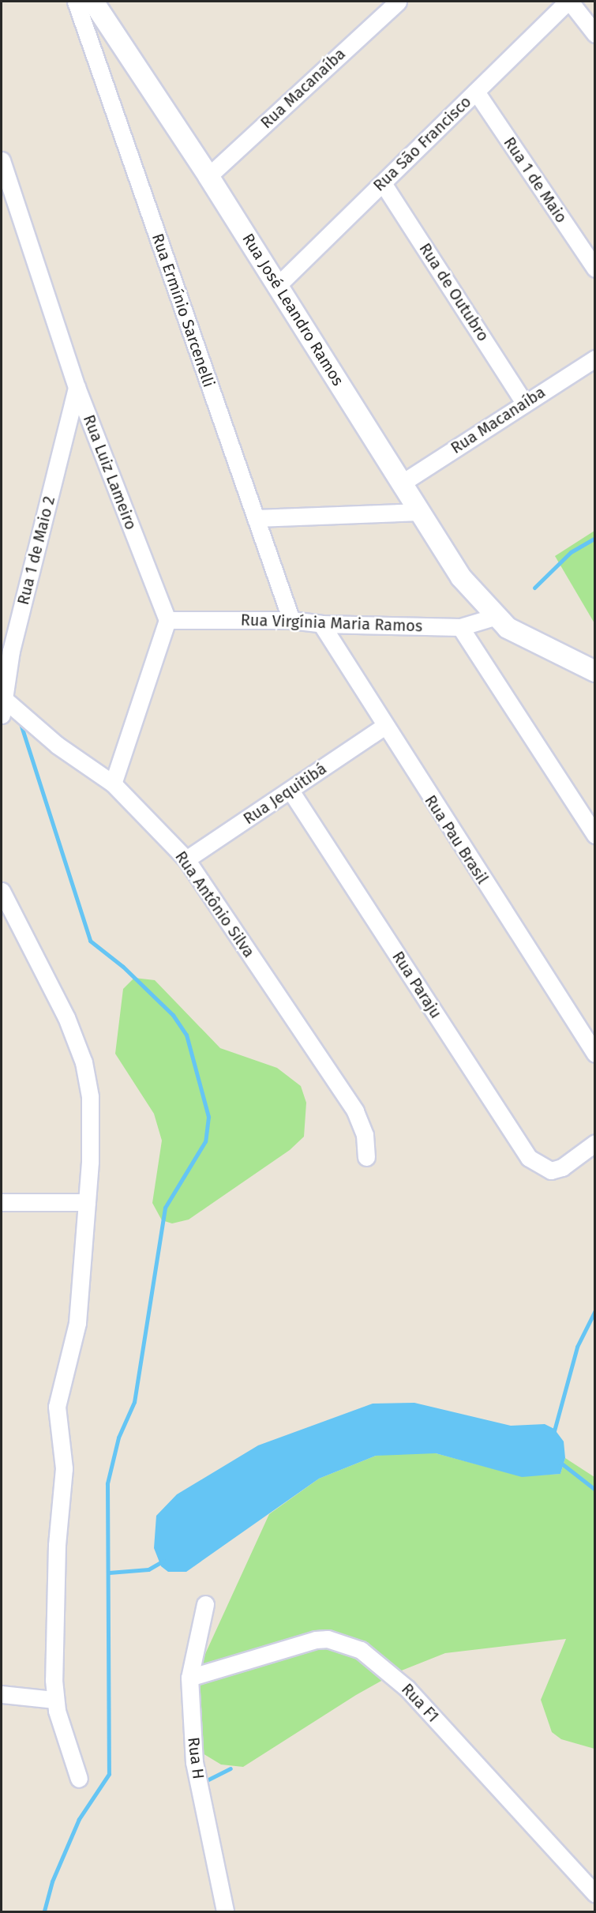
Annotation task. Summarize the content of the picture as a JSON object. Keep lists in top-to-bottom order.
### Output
{
  "streets": {
    "street": [
      "Rua Macanaíba",
      "Rua São Francisco",
      "Rua 1 de Maio",
      "Rua de Outubro",
      "Rua José Leandro Ramos",
      "Rua Ermínio Sarcenelli",
      "Rua Luiz Lameiro",
      "Rua 1 de Maio 2",
      "Rua Virgínia Maria Ramos",
      "Rua Jequitibá",
      "Rua Pau Brasil",
      "Rua Antônio Silva",
      "Rua Paraju",
      "Rua F1",
      "Rua H"
    ]
  },
  "crossings": [
    ["Rua Macanaíba", "Rua de Outubro"],
    ["Rua Macanaíba", "Rua José Leandro Ramos"],
    ["Rua São Francisco", "Rua 1 de Maio"],
    ["Rua São Francisco", "Rua de Outubro"],
    ["Rua São Francisco", "Rua José Leandro Ramos"],
    ["Rua José Leandro Ramos", "Rua Virgínia Maria Ramos"],
    ["Rua Ermínio Sarcenelli", "Rua Virgínia Maria Ramos"],
    ["Rua Luiz Lameiro", "Rua 1 de Maio 2"],
    ["Rua Luiz Lameiro", "Rua Virgínia Maria Ramos"],
    ["Rua 1 de Maio 2", "Rua Antônio Silva"],
    ["Rua Virgínia Maria Ramos", "Rua Pau Brasil"],
    ["Rua Jequitibá", "Rua Pau Brasil"],
    ["Rua Jequitibá", "Rua Antônio Silva"],
    ["Rua Jequitibá", "Rua Paraju"],
    ["Rua F1", "Rua H"]
  ]
}
